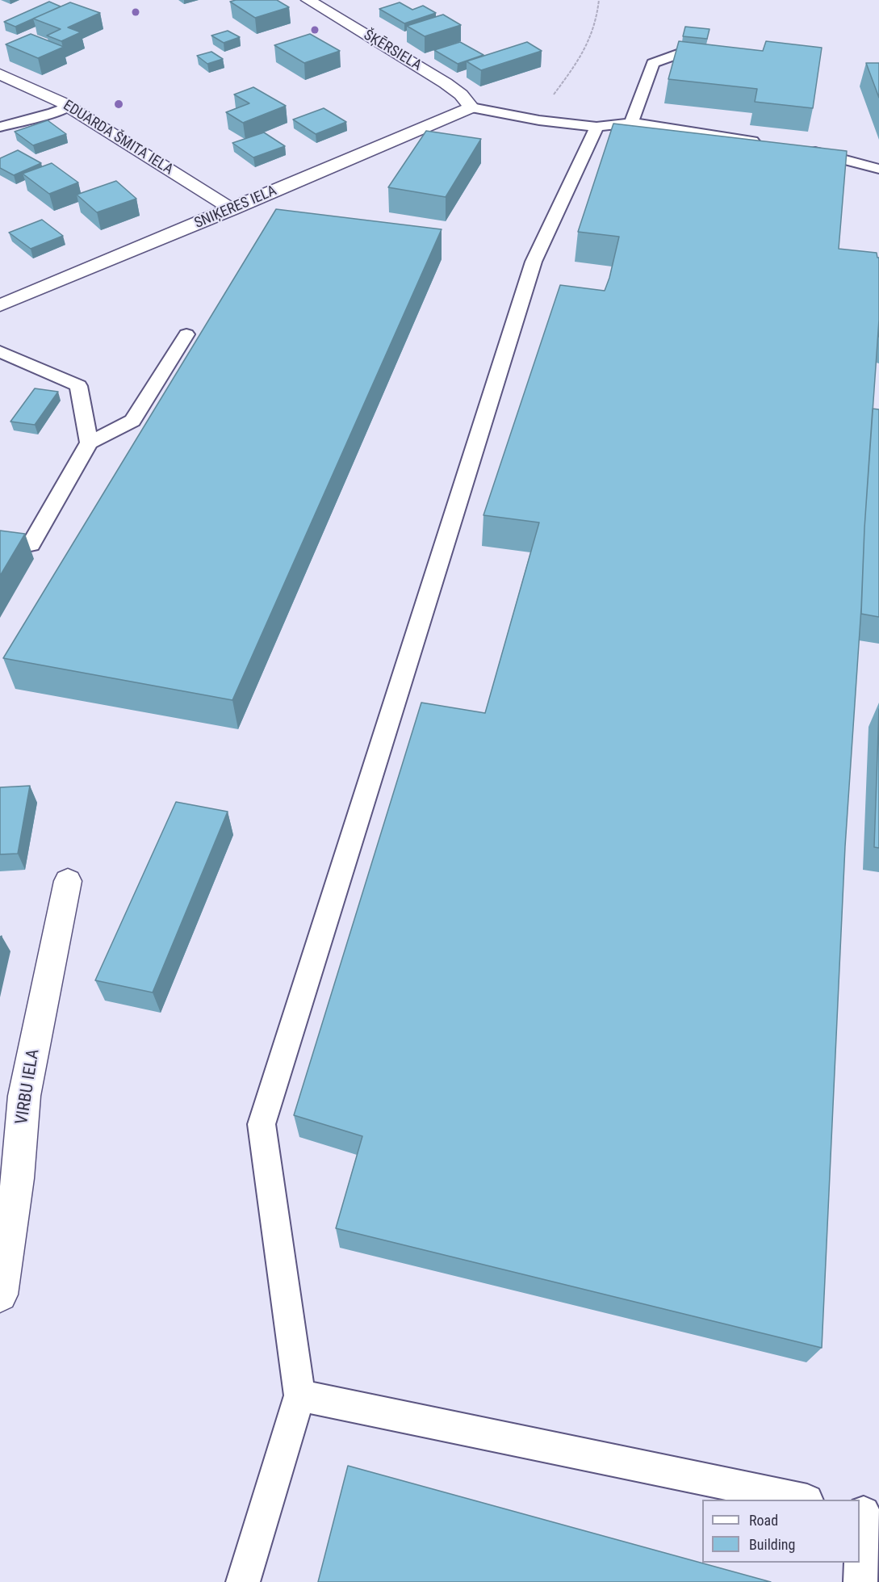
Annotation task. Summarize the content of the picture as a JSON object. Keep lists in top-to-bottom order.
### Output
{
  "streets": {
    "street": [
      "ŠĶĒRSIELA",
      "EDUARDA ŠMITA IELA",
      "SNIĶERES IELA",
      "VIRBU IELA"
    ]
  },
  "crossings": [
    ["ŠĶĒRSIELA", "SNIĶERES IELA"],
    ["EDUARDA ŠMITA IELA", "SNIĶERES IELA"]
  ],
  "legend": ["Road", "Building"]
}
